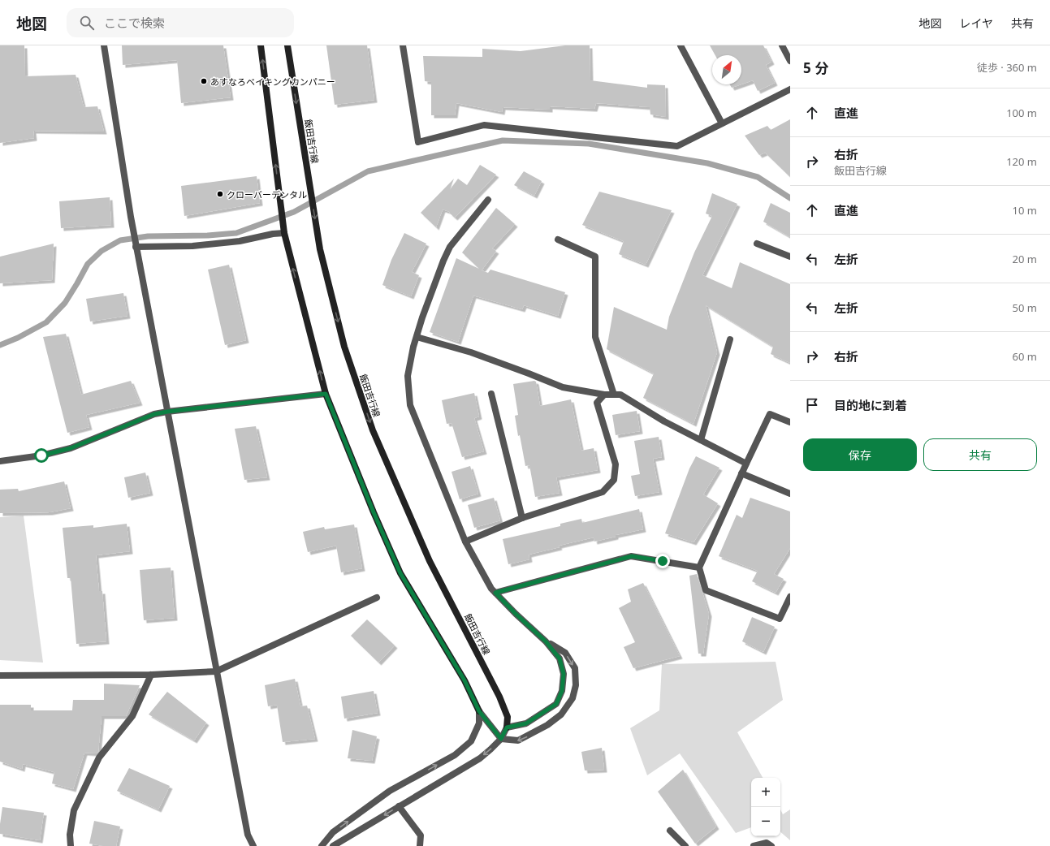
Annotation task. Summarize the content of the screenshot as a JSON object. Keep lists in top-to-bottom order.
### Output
{
  "streets": {
    "main road": ["飯田吉行線"]
  },
  "places": ["あすなろベイキングカンパニー", "クローバーデンタル"],
  "north": "top right",
  "page": {
    "header": "地図",
    "search": "ここで検索",
    "nav": ["地図", "レイヤ", "共有"],
    "heading": ["5 分", "徒歩 · 360 m"],
    "list": [
      ["直進", "100 m"],
      ["右折", "飯田吉行線", "120 m"],
      ["直進", "10 m"],
      ["左折", "20 m"],
      ["左折", "50 m"],
      ["右折", "60 m"],
      "目的地に到着"
    ],
    "buttons": ["保存", "共有"],
    "map_buttons": ["+", "−"]
  }
}
